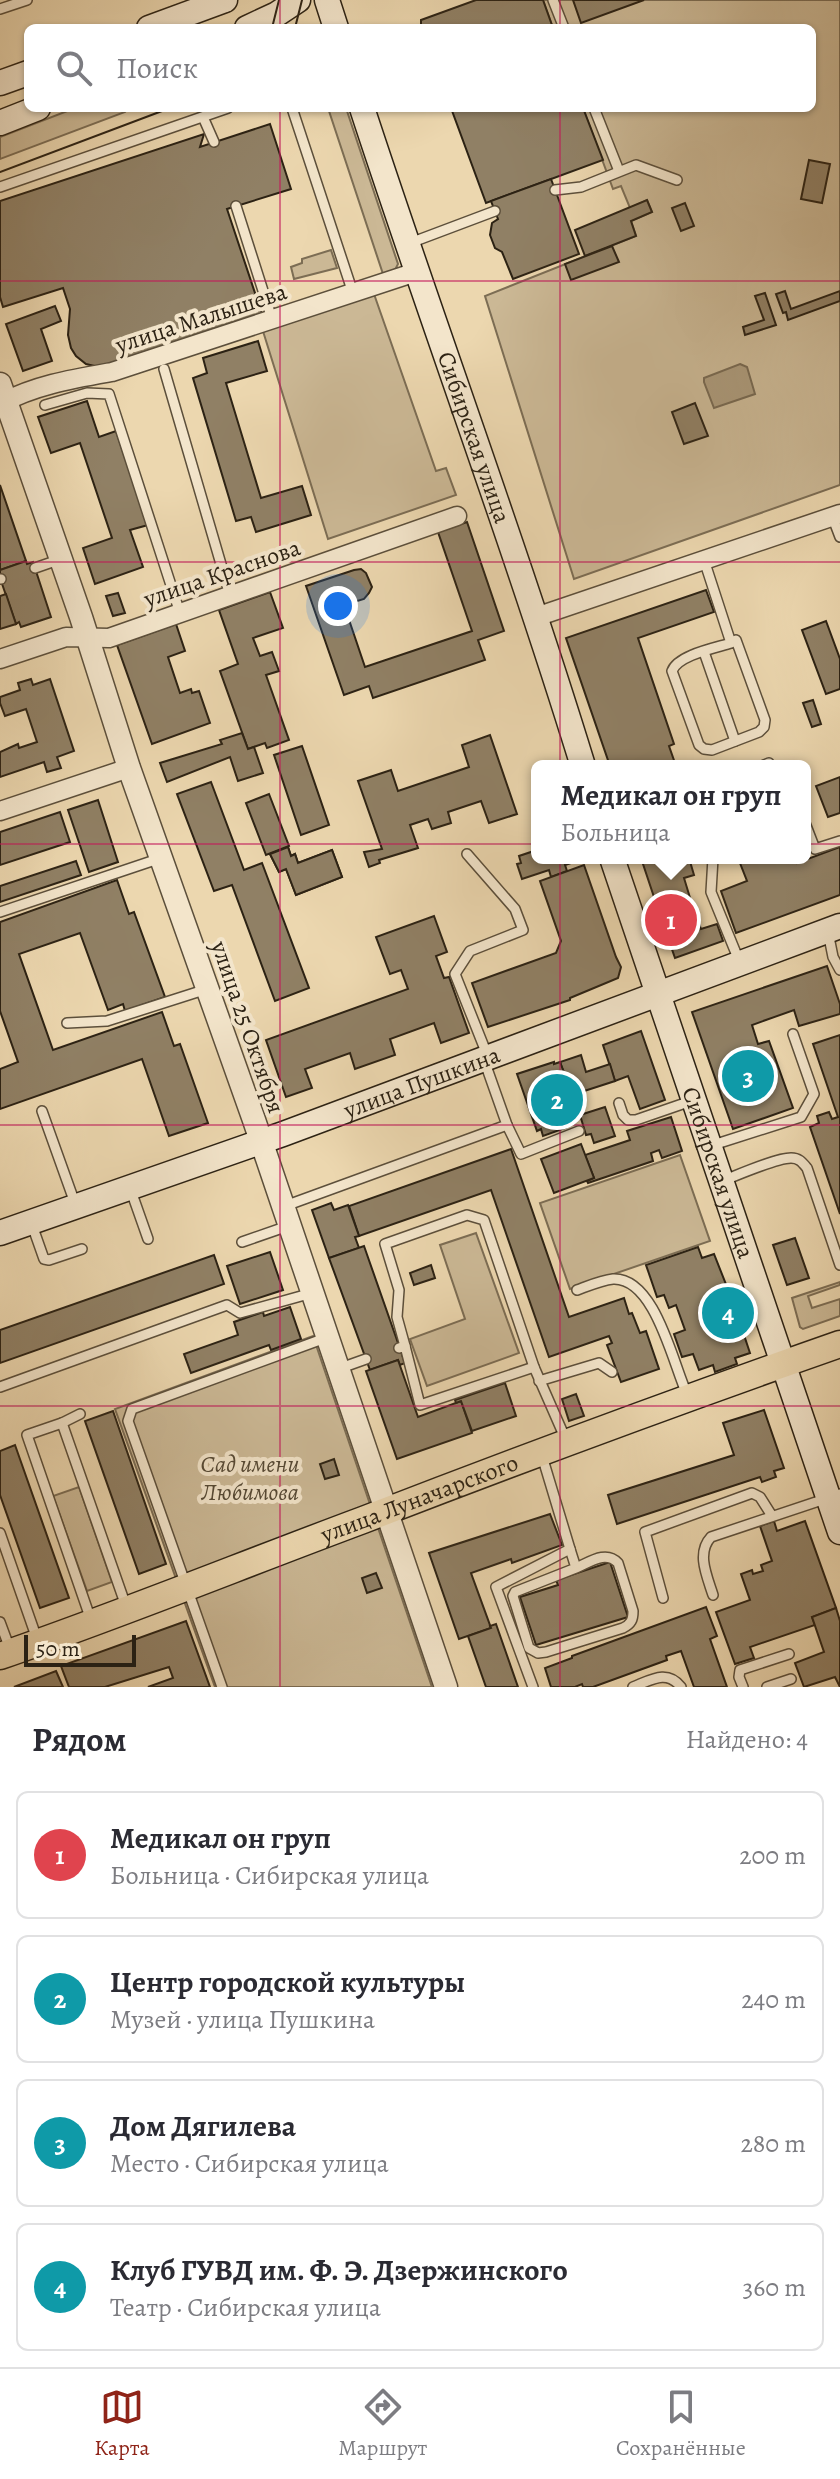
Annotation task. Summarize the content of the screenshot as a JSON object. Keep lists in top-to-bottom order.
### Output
{
  "streets": {
    "main road": ["Сибирская улица", "улица Пушкина", "улица Луначарского"],
    "street": ["улица Малышева", "улица Краснова", "улица 25 Октября"]
  },
  "crossings": [
    ["улица Малышева", "Сибирская улица"],
    ["улица Малышева", "улица 25 Октября"],
    ["Сибирская улица", "улица Пушкина"],
    ["Сибирская улица", "улица Луначарского"],
    ["улица Краснова", "улица 25 Октября"],
    ["улица 25 Октября", "улица Пушкина"],
    ["улица 25 Октября", "улица Луначарского"]
  ],
  "parks": ["Сад имени Любимова"],
  "scale_bar": "50 m",
  "page": {
    "search": "Поиск",
    "popup": ["Медикал он груп", "Больница"],
    "pins": [
      "1",
      "3",
      "2",
      "4"
    ],
    "scale": "50 m",
    "heading": ["Рядом", "Найдено: 4"],
    "list": [
      {
        "mark": "1",
        "name": "Медикал он груп",
        "note": "Больница · Сибирская улица",
        "value": "200 m"
      },
      {
        "mark": "2",
        "name": "Центр городской культуры",
        "note": "Музей · улица Пушкина",
        "value": "240 m"
      },
      {
        "mark": "3",
        "name": "Дом Дягилева",
        "note": "Место · Сибирская улица",
        "value": "280 m"
      },
      {
        "mark": "4",
        "name": "Клуб ГУВД им. Ф. Э. Дзержинского",
        "note": "Театр · Сибирская улица",
        "value": "360 m"
      }
    ],
    "nav": ["Карта", "Маршрут", "Сохранённые"]
  }
}
